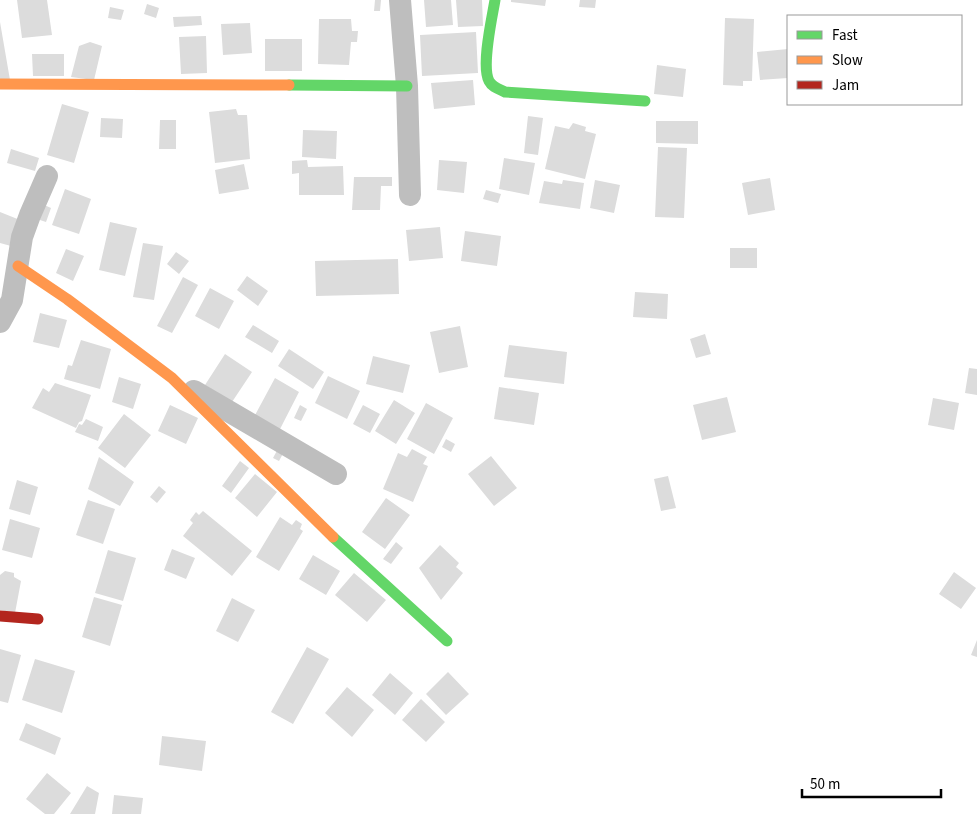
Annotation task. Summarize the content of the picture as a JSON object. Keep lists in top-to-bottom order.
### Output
{
  "legend": ["Fast", "Slow", "Jam"],
  "scale_bar": "50 m"
}
